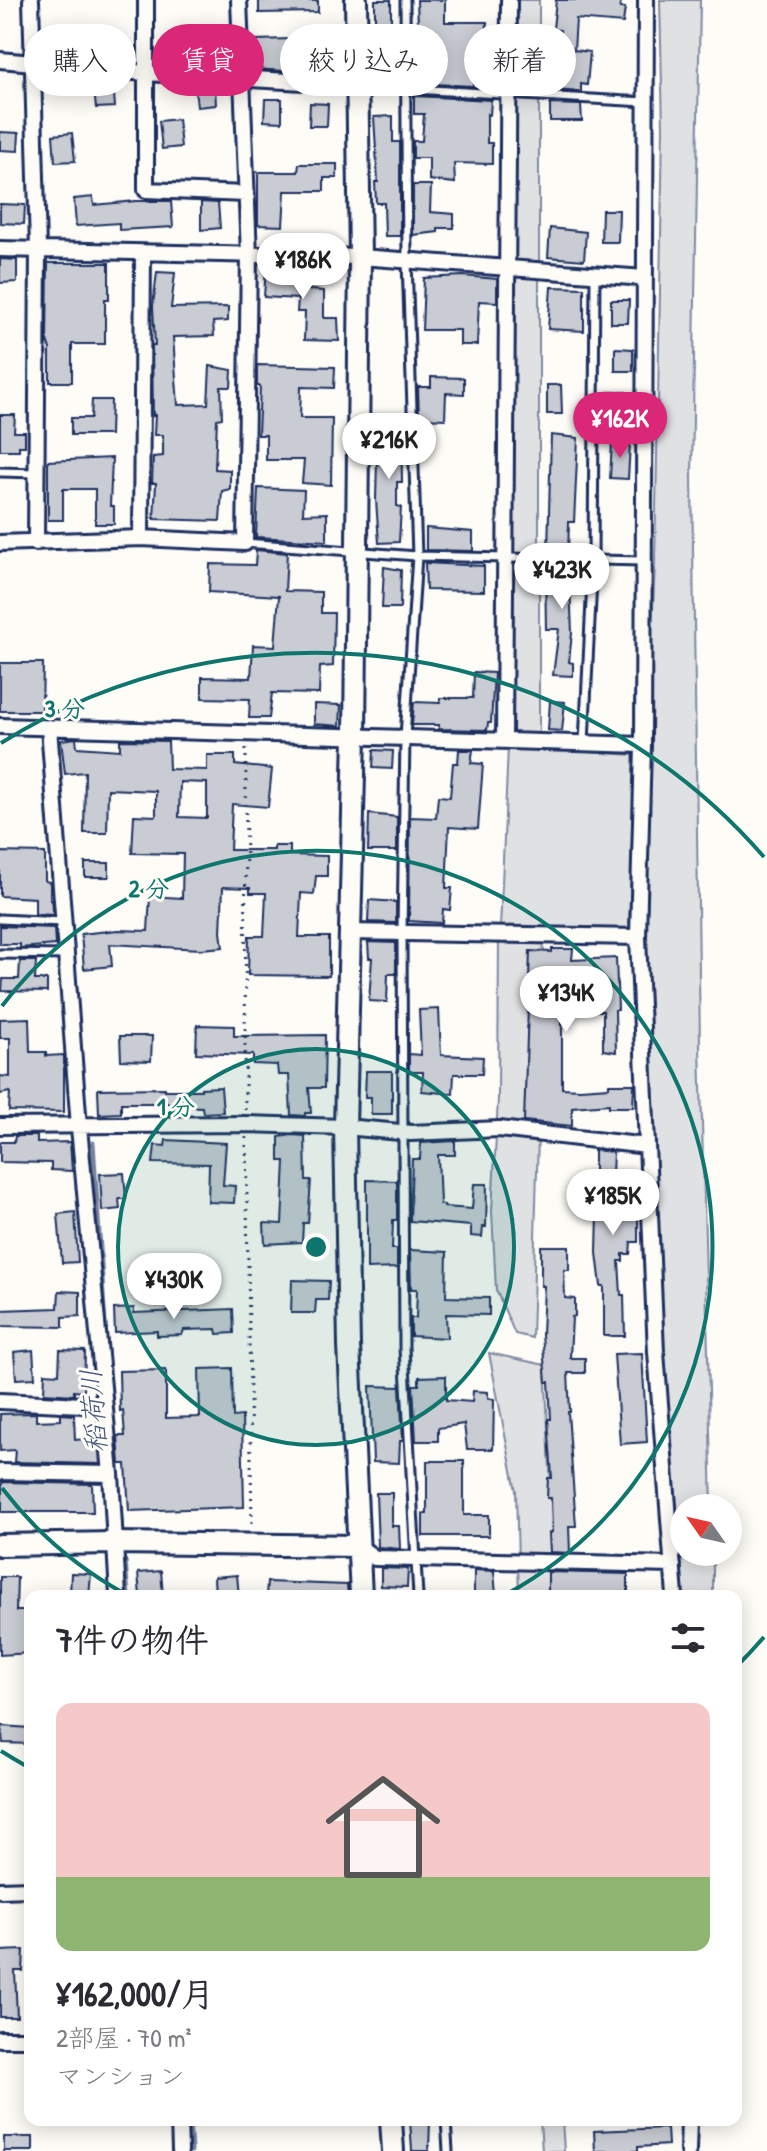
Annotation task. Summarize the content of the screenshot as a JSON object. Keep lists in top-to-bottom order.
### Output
{
  "water": ["稻荷川"],
  "north": "top left",
  "page": {
    "chip": [
      "購入",
      "賃貸",
      "絞り込み",
      "新着"
    ],
    "price": [
      "¥186K",
      "¥162K",
      "¥216K",
      "¥423K",
      "¥134K",
      "¥185K",
      "¥430K"
    ],
    "heading": "7件の物件",
    "list": [
      {
        "name": "¥162,000/月",
        "note": "2部屋 · 70 m² · マンション"
      }
    ]
  },
  "rings": ["3 分", "2 分", "1 分"]
}
